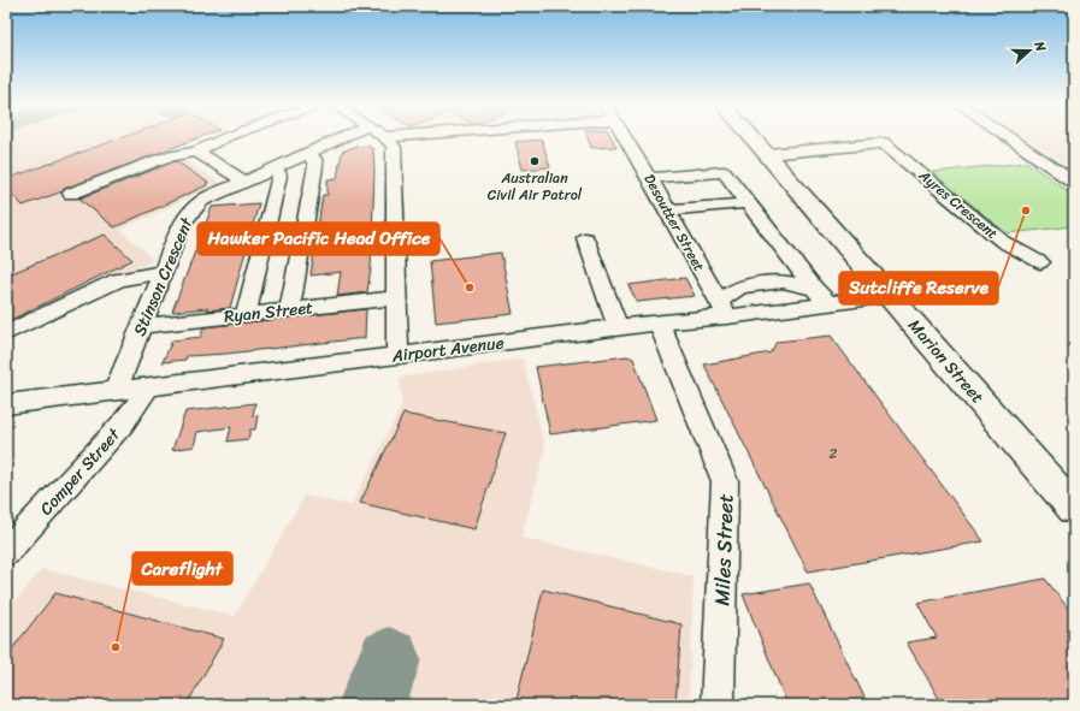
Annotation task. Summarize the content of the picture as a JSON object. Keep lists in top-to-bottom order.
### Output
{
  "streets": {
    "main road": ["Marion Street"],
    "street": [
      "Ayres Crescent",
      "Desoutter Street",
      "Stinson Crescent",
      "Ryan Street",
      "Airport Avenue",
      "Comper Street",
      "Miles Street"
    ]
  },
  "crossings": [
    ["Ayres Crescent", "Marion Street"],
    ["Desoutter Street", "Airport Avenue"],
    ["Stinson Crescent", "Ryan Street"],
    ["Stinson Crescent", "Airport Avenue"],
    ["Airport Avenue", "Marion Street"],
    ["Airport Avenue", "Comper Street"],
    ["Airport Avenue", "Miles Street"]
  ],
  "places": [
    "Australian Civil Air Patrol",
    "Sutcliffe Reserve",
    "Hawker Pacific Head Office",
    "Careflight"
  ],
  "house_numbers": ["2"],
  "north": "right"
}
